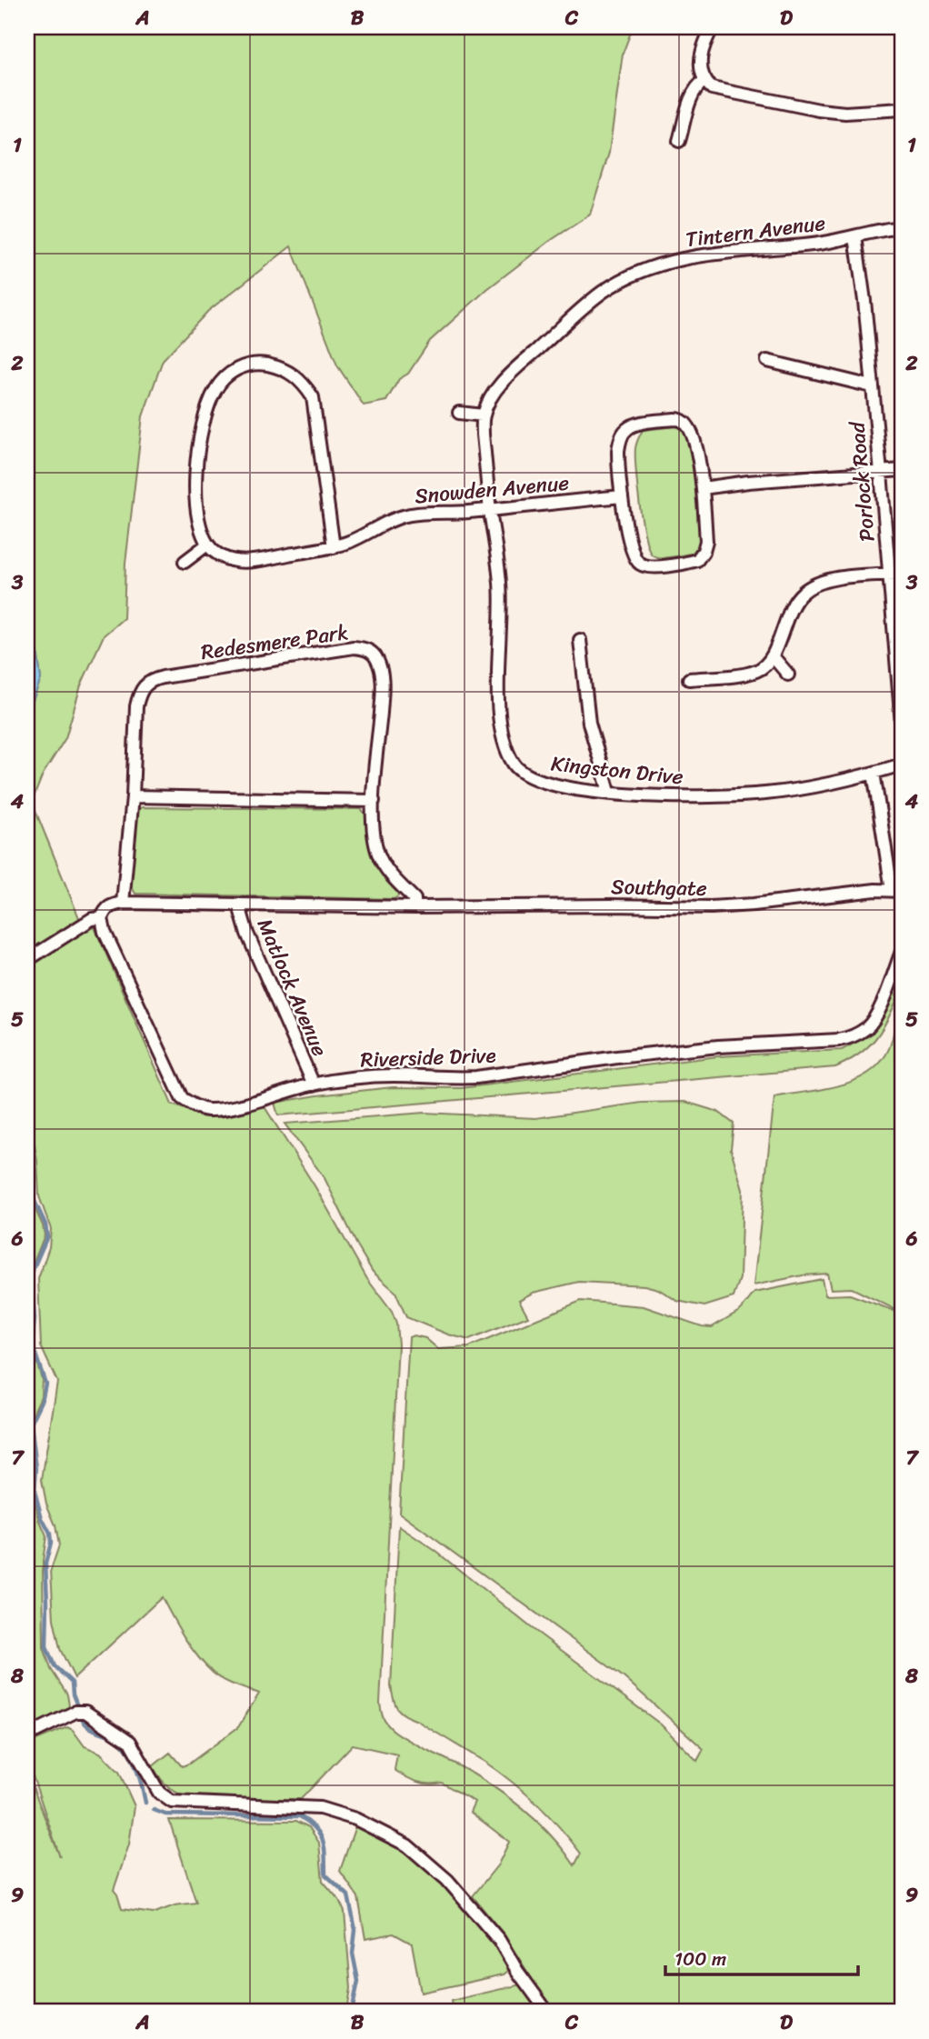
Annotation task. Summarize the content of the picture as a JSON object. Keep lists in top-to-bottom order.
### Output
{
  "streets": {
    "street": [
      "Tintern Avenue",
      "Porlock Road",
      "Snowden Avenue",
      "Redesmere Park",
      "Kingston Drive",
      "Southgate",
      "Matlock Avenue",
      "Riverside Drive"
    ]
  },
  "crossings": [
    ["Tintern Avenue", "Porlock Road"],
    ["Snowden Avenue", "Kingston Drive"],
    ["Redesmere Park", "Southgate"],
    ["Matlock Avenue", "Riverside Drive"]
  ],
  "scale_bar": "100 m",
  "grid": {
    "columns": [
      "A",
      "B",
      "C",
      "D"
    ],
    "rows": [
      "1",
      "2",
      "3",
      "4",
      "5",
      "6",
      "7",
      "8",
      "9"
    ]
  }
}
